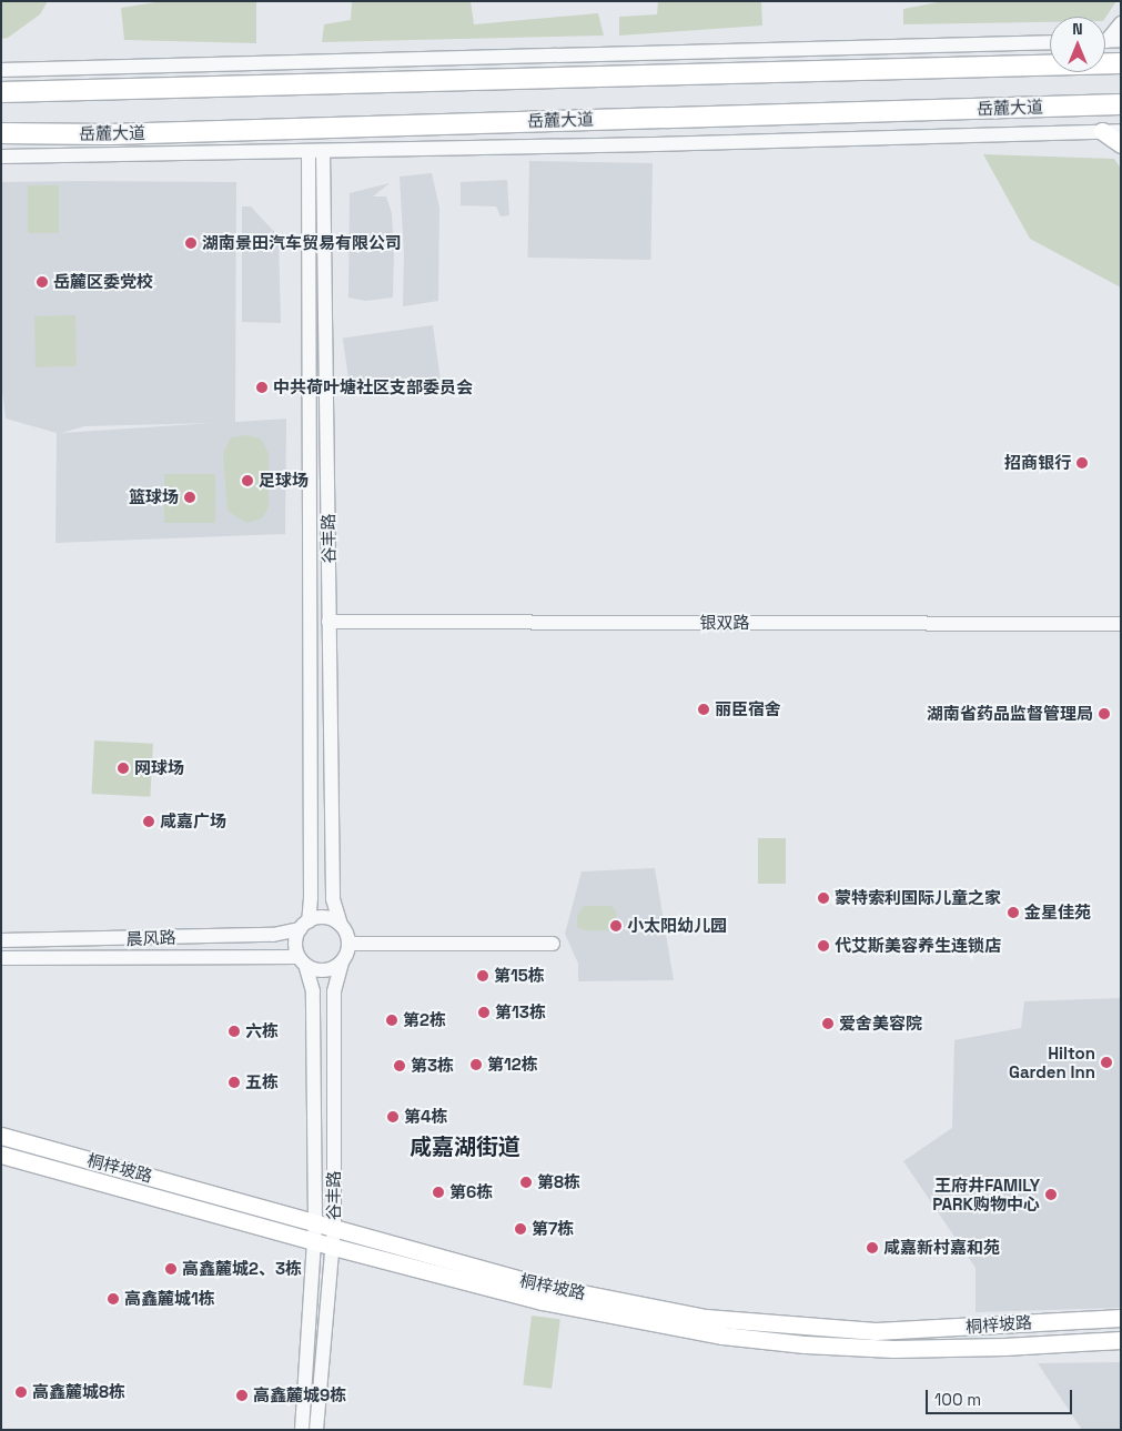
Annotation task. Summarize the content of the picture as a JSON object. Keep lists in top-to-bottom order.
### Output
{
  "streets": {
    "highway": ["岳麓大道"],
    "main road": ["桐梓坡路"],
    "street": ["谷丰路", "银双路", "晨风路"]
  },
  "crossings": [
    ["谷丰路", "银双路"],
    ["谷丰路", "晨风路"],
    ["谷丰路", "桐梓坡路"]
  ],
  "districts": ["咸嘉湖街道"],
  "places": [
    "湖南景田汽车贸易有限公司",
    "岳麓区委党校",
    "中共荷叶塘社区支部委员会",
    "招商银行",
    "足球场",
    "篮球场",
    "丽臣宿舍",
    "湖南省药品监督管理局",
    "网球场",
    "咸嘉广场",
    "蒙特索利国际儿童之家",
    "金星佳苑",
    "小太阳幼儿园",
    "代艾斯美容养生连锁店",
    "第15栋",
    "第13栋",
    "第2栋",
    "爱舍美容院",
    "六栋",
    "Hilton Garden Inn",
    "第12栋",
    "第3栋",
    "五栋",
    "第4栋",
    "第8栋",
    "第6栋",
    "王府井FAMILY PARK购物中心",
    "第7栋",
    "咸嘉新村嘉和苑",
    "高鑫麓城2、3栋",
    "高鑫麓城1栋",
    "高鑫麓城8栋",
    "高鑫麓城9栋"
  ],
  "scale_bar": "100 m",
  "north": "top"
}
